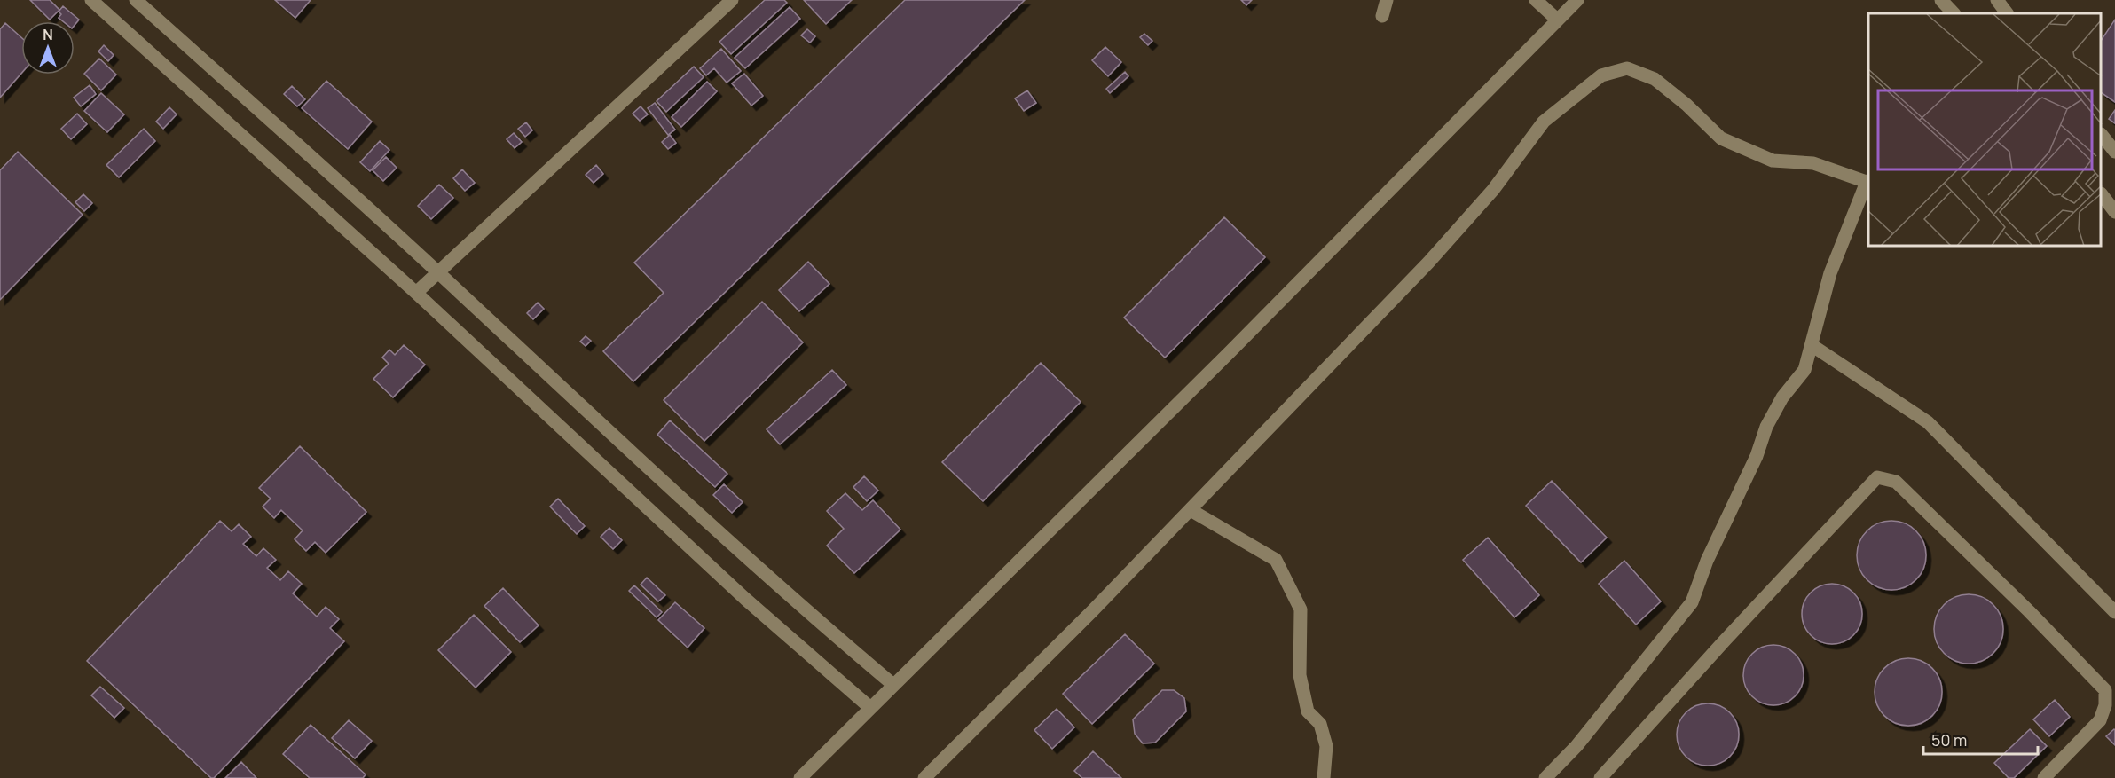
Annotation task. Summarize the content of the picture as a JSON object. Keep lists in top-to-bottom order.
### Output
{
  "scale_bar": "50 m",
  "north": "top"
}
